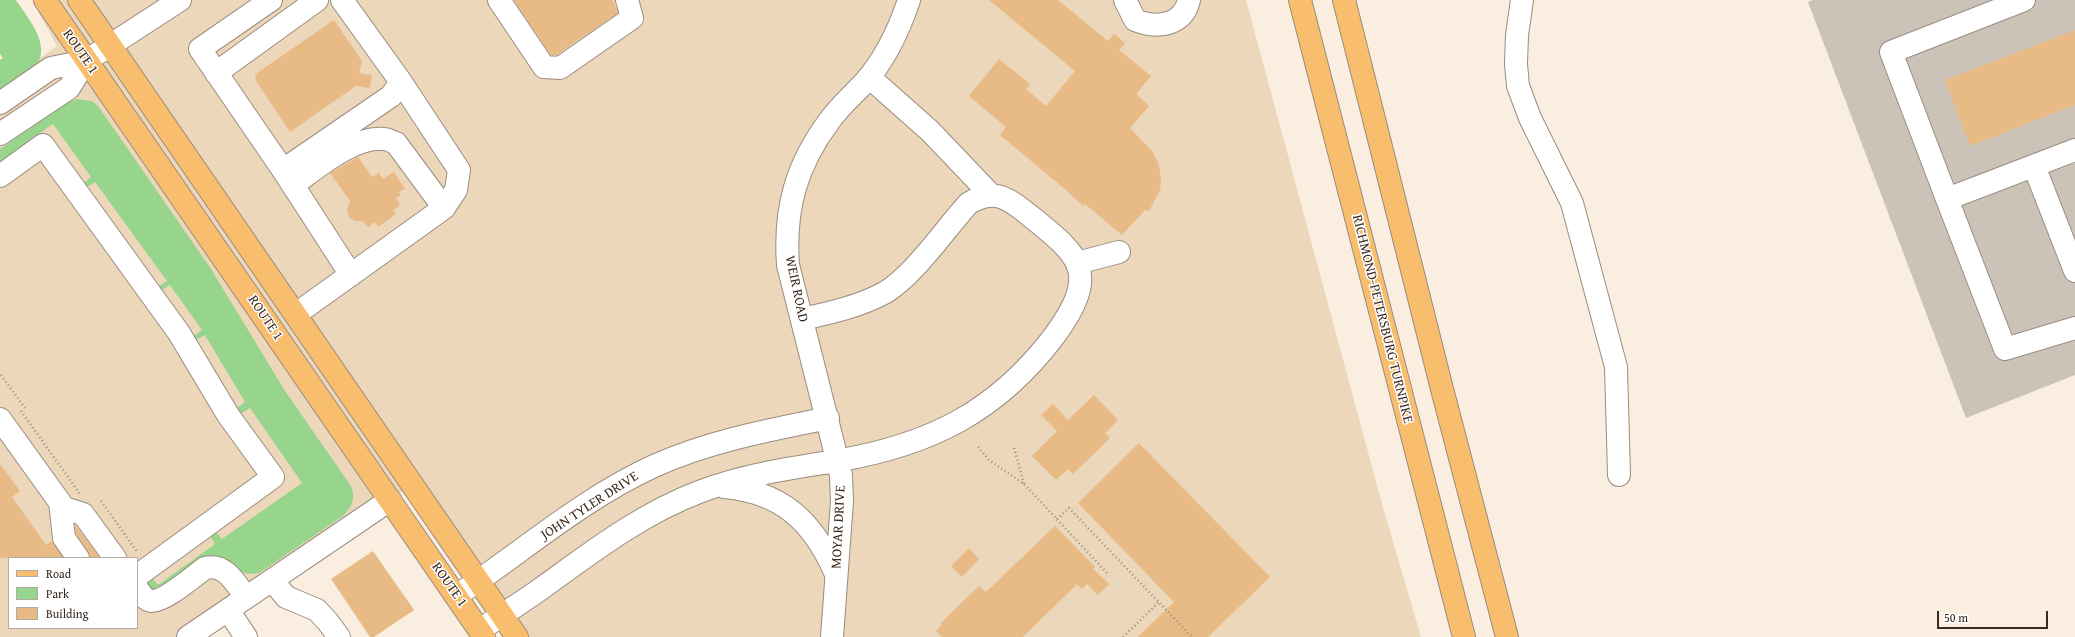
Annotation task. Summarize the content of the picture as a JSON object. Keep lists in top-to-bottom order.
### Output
{
  "streets": {
    "main road": ["ROUTE 1", "RICHMOND-PETERSBURG TURNPIKE"],
    "street": ["WEIR ROAD", "JOHN TYLER DRIVE", "MOYAR DRIVE"]
  },
  "crossings": [
    ["ROUTE 1", "JOHN TYLER DRIVE"],
    ["WEIR ROAD", "JOHN TYLER DRIVE"],
    ["WEIR ROAD", "MOYAR DRIVE"],
    ["JOHN TYLER DRIVE", "MOYAR DRIVE"]
  ],
  "legend": ["Road", "Park", "Building"],
  "scale_bar": "50 m"
}
